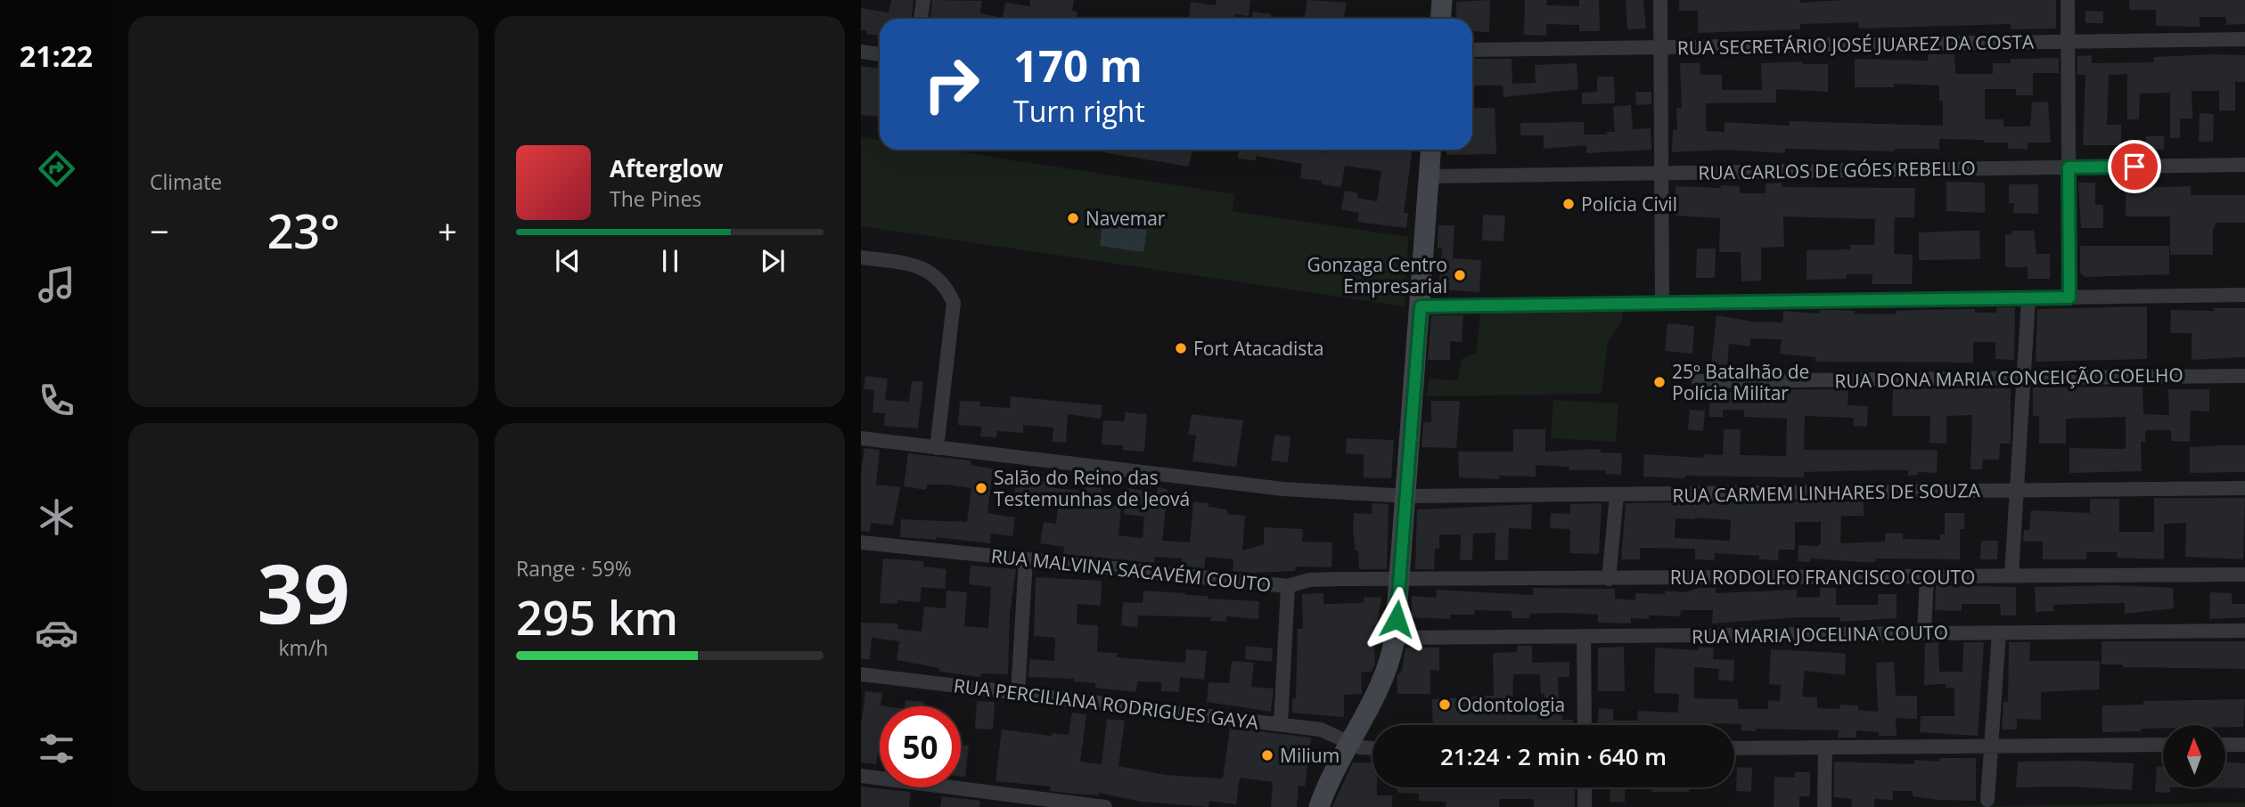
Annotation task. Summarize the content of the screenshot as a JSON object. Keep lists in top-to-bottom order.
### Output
{
  "streets": {
    "street": [
      "RUA SECRETÁRIO JOSÉ JUAREZ DA COSTA",
      "RUA CARLOS DE GÓES REBELLO",
      "RUA DONA MARIA CONCEIÇÃO COELHO",
      "RUA CARMEM LINHARES DE SOUZA",
      "RUA MALVINA SACAVÉM COUTO",
      "RUA RODOLFO FRANCISCO COUTO",
      "RUA MARIA JOCELINA COUTO",
      "RUA PERCILIANA RODRIGUES GAYA"
    ]
  },
  "crossings": [
    ["RUA MALVINA SACAVÉM COUTO", "RUA RODOLFO FRANCISCO COUTO"]
  ],
  "places": [
    "Polícia Civil",
    "Navemar",
    "Gonzaga Centro Empresarial",
    "Fort Atacadista",
    "25º Batalhão de Polícia Militar",
    "Salão do Reino das Testemunhas de Jeová",
    "Odontologia",
    "Milium"
  ],
  "north": "top",
  "page": {
    "tabs": "21:22",
    "tile": [
      "Climate",
      ["39", "km/h"],
      ["Range · 59%", "295 km"]
    ],
    "turn": ["170 m", "Turn right"],
    "song": ["Afterglow", "The Pines"],
    "heat": ["−", "23°", "+"],
    "limit": "50",
    "trip": "21:24 · 2 min · 640 m"
  }
}
